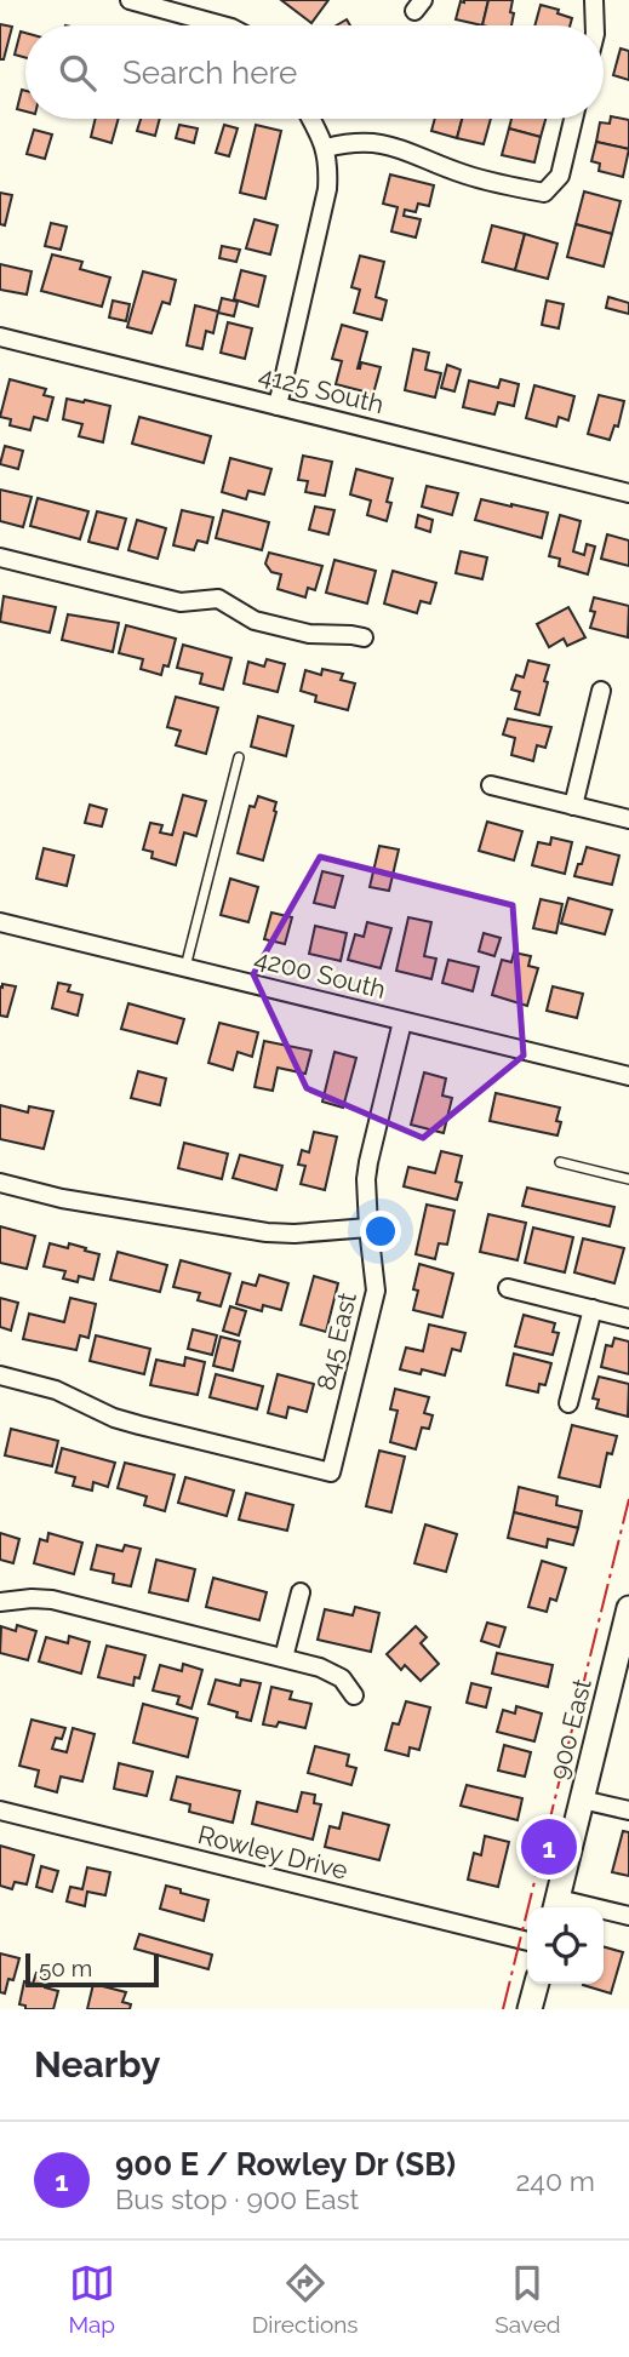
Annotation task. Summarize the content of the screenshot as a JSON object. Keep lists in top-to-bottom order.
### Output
{
  "streets": {
    "main road": ["900 East"],
    "street": [
      "4125 South",
      "4200 South",
      "845 East",
      "Rowley Drive"
    ]
  },
  "crossings": [
    ["4200 South", "845 East"]
  ],
  "scale_bar": "50 m",
  "page": {
    "search": "Search here",
    "pins": "1",
    "scale": "50 m",
    "heading": "Nearby",
    "list": [
      {
        "mark": "1",
        "name": "900 E / Rowley Dr (SB)",
        "note": "Bus stop · 900 East",
        "value": "240 m"
      }
    ],
    "nav": ["Map", "Directions", "Saved"]
  }
}
